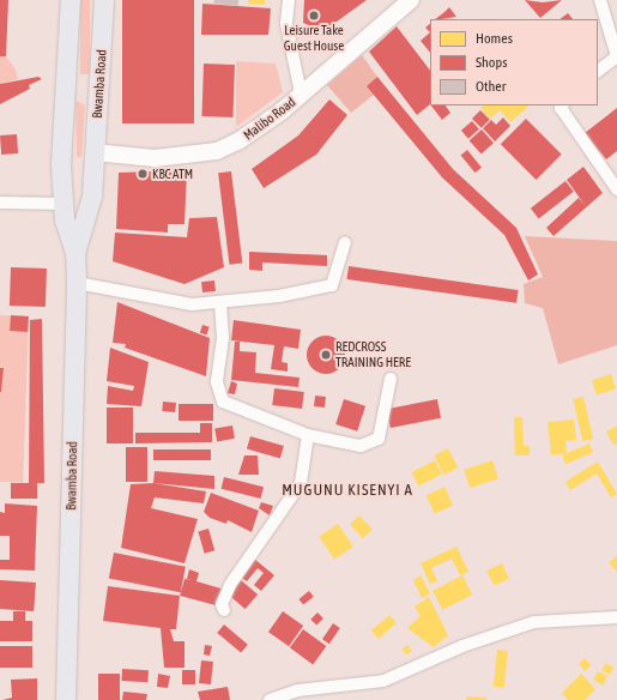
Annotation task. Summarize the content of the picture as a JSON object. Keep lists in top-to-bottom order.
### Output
{
  "streets": {
    "main road": ["Bwamba Road"],
    "street": ["Malibo Road"]
  },
  "crossings": [
    ["Bwamba Road", "Malibo Road"]
  ],
  "districts": ["MUGUNU KISENYI A"],
  "places": ["Leisure Take Guest House", "KBC ATM", "REDCROSS TRAINING HERE"],
  "legend": ["Homes", "Shops", "Other"]
}
